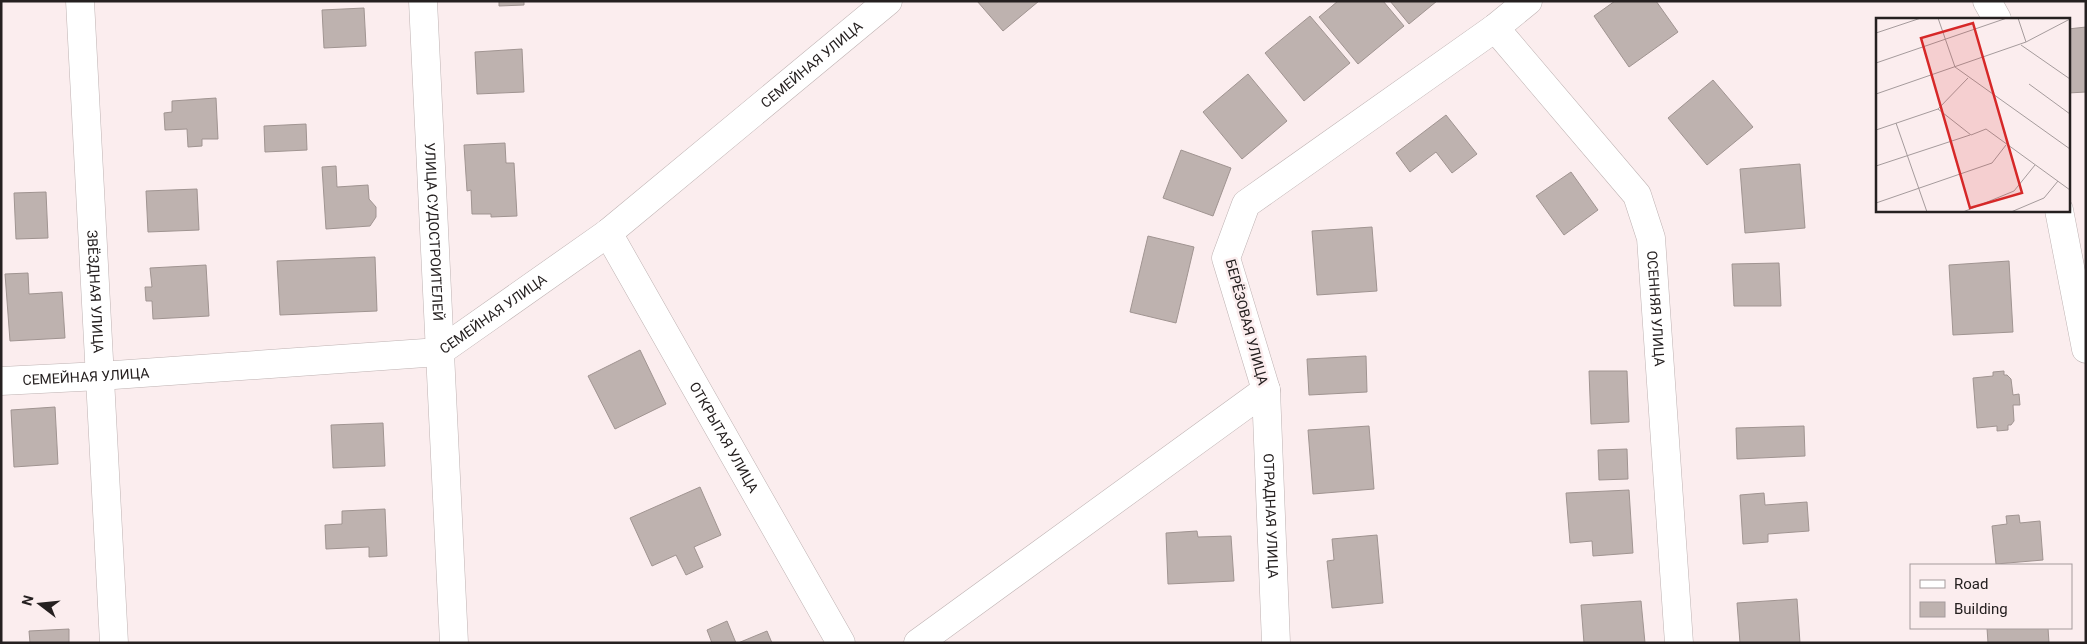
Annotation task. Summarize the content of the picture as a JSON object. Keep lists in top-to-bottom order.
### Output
{
  "streets": {
    "street": [
      "СЕМЕЙНАЯ УЛИЦА",
      "УЛИЦА СУДОСТРОИТЕЛЕЙ",
      "ЗВЁЗДНАЯ УЛИЦА",
      "ОСЕННЯЯ УЛИЦА",
      "БЕРЁЗОВАЯ УЛИЦА",
      "ОТКРЫТАЯ УЛИЦА",
      "ОТРАДНАЯ УЛИЦА"
    ]
  },
  "crossings": [
    ["СЕМЕЙНАЯ УЛИЦА", "УЛИЦА СУДОСТРОИТЕЛЕЙ"],
    ["СЕМЕЙНАЯ УЛИЦА", "ЗВЁЗДНАЯ УЛИЦА"],
    ["СЕМЕЙНАЯ УЛИЦА", "ОТКРЫТАЯ УЛИЦА"],
    ["ОСЕННЯЯ УЛИЦА", "БЕРЁЗОВАЯ УЛИЦА"],
    ["БЕРЁЗОВАЯ УЛИЦА", "ОТРАДНАЯ УЛИЦА"]
  ],
  "legend": ["Road", "Building"],
  "north": "left"
}
